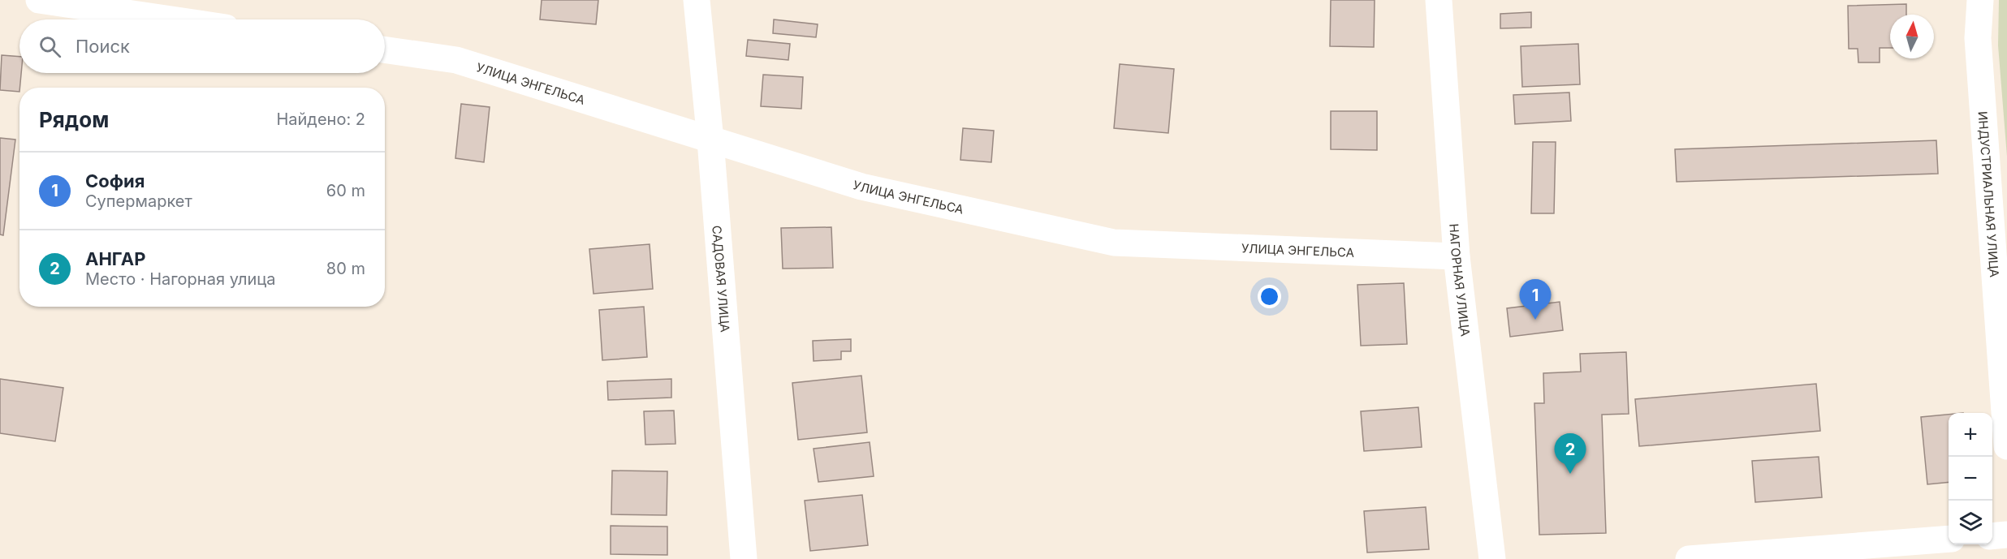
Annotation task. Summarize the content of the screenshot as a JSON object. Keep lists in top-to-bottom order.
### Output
{
  "streets": {
    "street": [
      "УЛИЦА ЭНГЕЛЬСА",
      "ИНДУСТРИАЛЬНАЯ УЛИЦА",
      "САДОВАЯ УЛИЦА",
      "НАГОРНАЯ УЛИЦА"
    ]
  },
  "crossings": [
    ["УЛИЦА ЭНГЕЛЬСА", "САДОВАЯ УЛИЦА"],
    ["УЛИЦА ЭНГЕЛЬСА", "НАГОРНАЯ УЛИЦА"]
  ],
  "north": "top",
  "page": {
    "search": "Поиск",
    "heading": ["Рядом", "Найдено: 2"],
    "list": [
      {
        "mark": "1",
        "name": "София",
        "note": "Супермаркет",
        "value": "60 m"
      },
      {
        "mark": "2",
        "name": "АНГАР",
        "note": "Место · Нагорная улица",
        "value": "80 m"
      }
    ],
    "pins": ["1", "2"],
    "map_buttons": ["+", "−"]
  }
}
